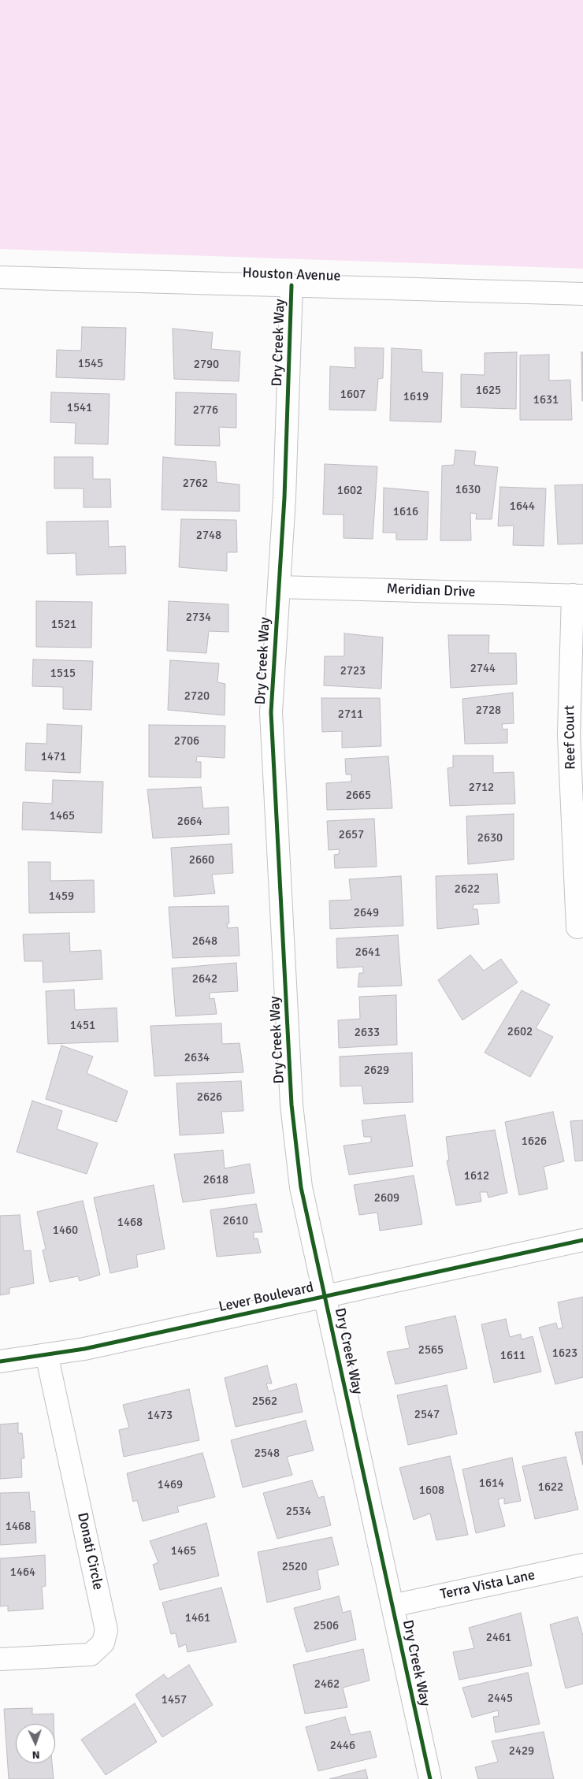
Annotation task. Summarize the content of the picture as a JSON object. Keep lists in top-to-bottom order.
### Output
{
  "streets": {
    "street": [
      "Houston Avenue",
      "Dry Creek Way",
      "Meridian Drive",
      "Reef Court",
      "Lever Boulevard",
      "Donati Circle",
      "Terra Vista Lane"
    ]
  },
  "crossings": [
    ["Houston Avenue", "Dry Creek Way"],
    ["Dry Creek Way", "Meridian Drive"],
    ["Dry Creek Way", "Lever Boulevard"],
    ["Dry Creek Way", "Terra Vista Lane"],
    ["Meridian Drive", "Reef Court"],
    ["Lever Boulevard", "Donati Circle"]
  ],
  "house_numbers": [
    "1545",
    "2790",
    "1625",
    "1607",
    "1619",
    "1631",
    "1541",
    "2776",
    "2762",
    "1630",
    "1602",
    "1644",
    "1616",
    "2748",
    "2734",
    "1521",
    "2744",
    "2723",
    "1515",
    "2720",
    "2728",
    "2711",
    "2706",
    "1471",
    "2712",
    "2665",
    "1465",
    "2664",
    "2657",
    "2630",
    "2660",
    "2622",
    "1459",
    "2649",
    "2648",
    "2641",
    "2642",
    "1451",
    "2602",
    "2633",
    "2634",
    "2629",
    "2626",
    "1626",
    "1612",
    "2618",
    "2609",
    "2610",
    "1468",
    "1460",
    "2565",
    "1623",
    "1611",
    "2562",
    "2547",
    "1473",
    "2548",
    "1614",
    "1469",
    "1622",
    "1608",
    "2534",
    "1468",
    "1465",
    "2520",
    "1464",
    "1461",
    "2506",
    "2461",
    "2462",
    "2445",
    "1457",
    "2446",
    "2429"
  ],
  "north": "bottom"
}
